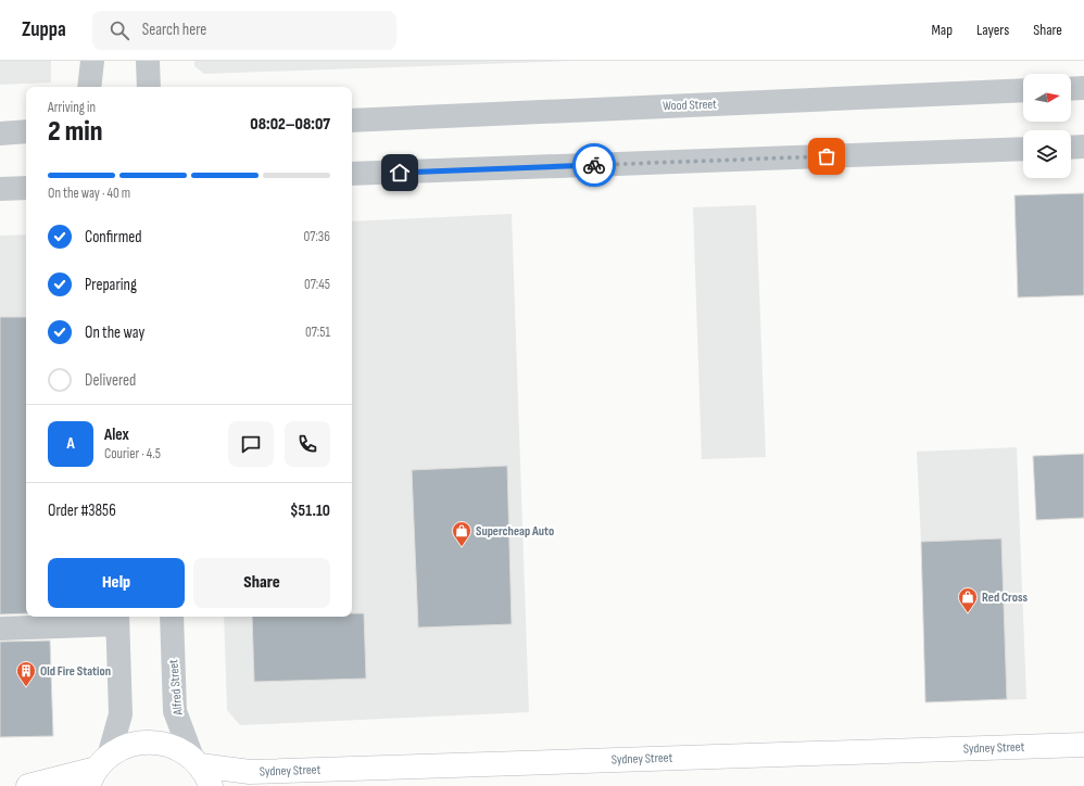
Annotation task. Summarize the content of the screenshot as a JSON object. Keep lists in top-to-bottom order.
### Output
{
  "streets": {
    "main road": ["Sydney Street"],
    "street": ["Wood Street", "Alfred Street"]
  },
  "crossings": [
    ["Alfred Street", "Sydney Street"]
  ],
  "places": {
    "shop": ["Supercheap Auto", "Red Cross"],
    "building": ["Old Fire Station"]
  },
  "north": "right",
  "page": {
    "header": "Zuppa",
    "search": "Search here",
    "nav": ["Map", "Layers", "Share"],
    "heading": ["2 min", "Arriving in", "08:02–08:07"],
    "panel": [
      "Alex",
      "Courier · 4.5",
      "Order #3856",
      "$51.10"
    ],
    "bar": "On the way · 40 m",
    "list": [
      ["Confirmed", "07:36"],
      ["Preparing", "07:45"],
      ["On the way", "07:51"],
      "Delivered"
    ],
    "round": "A",
    "buttons": ["Help", "Share"]
  }
}
